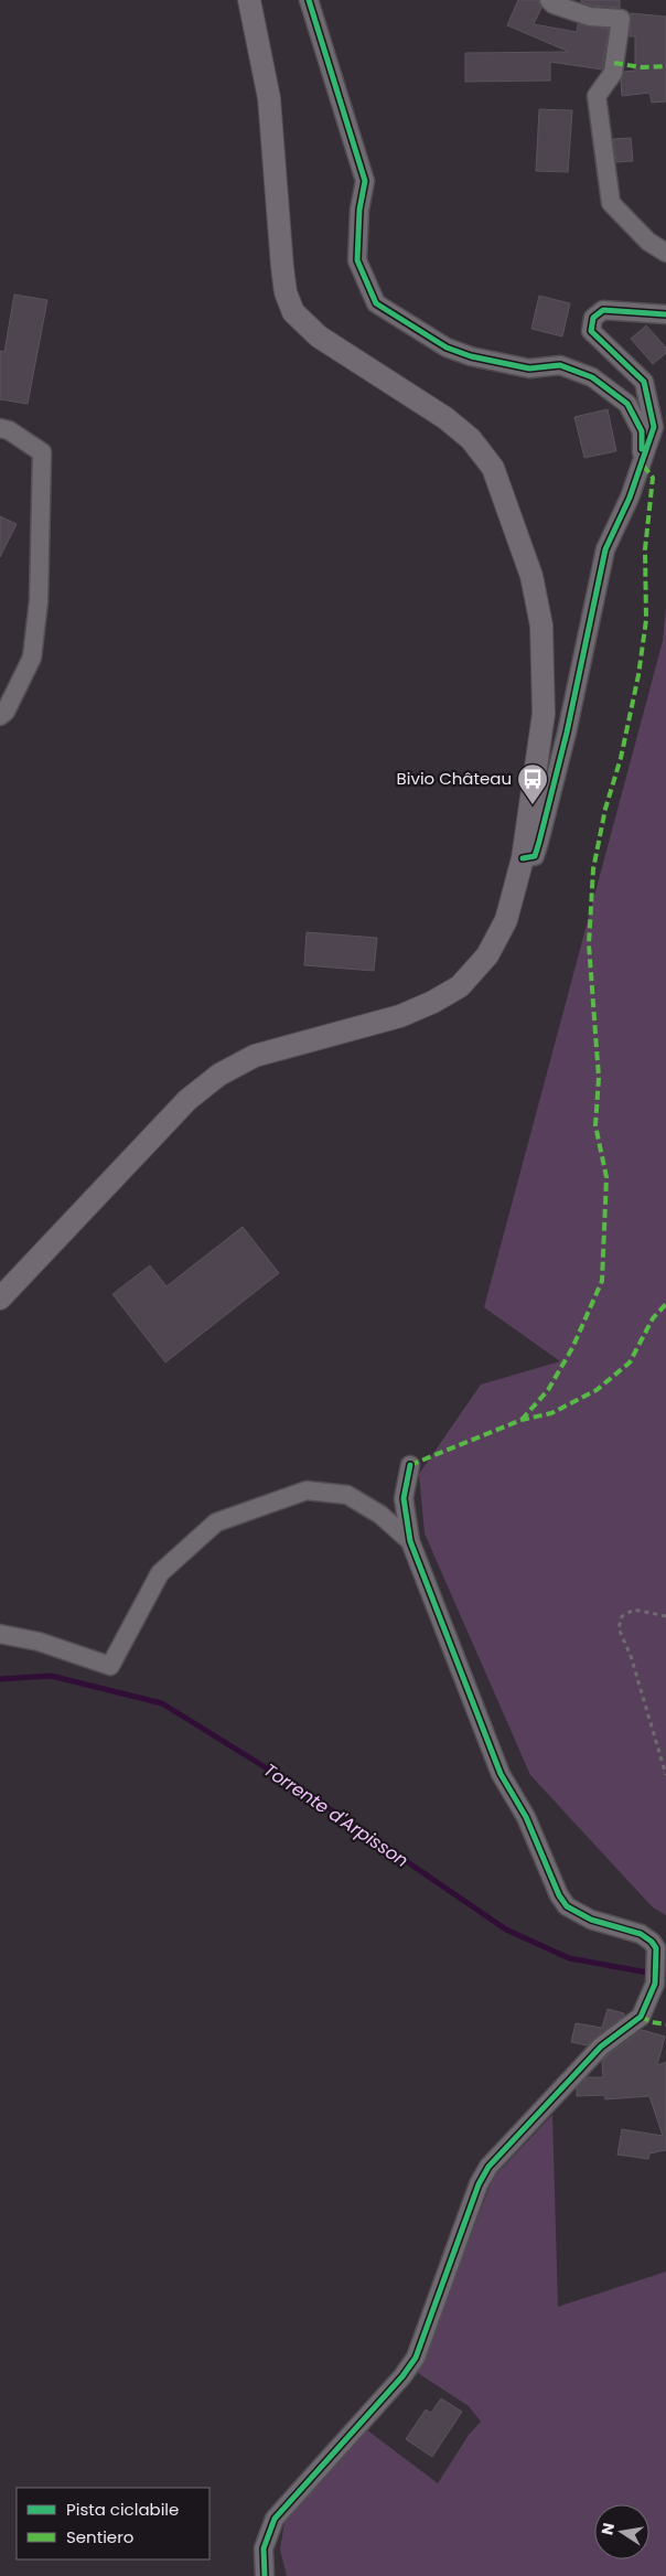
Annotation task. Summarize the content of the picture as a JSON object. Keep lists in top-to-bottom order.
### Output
{
  "water": ["Torrente d'Arpisson"],
  "places": {
    "bus stop": ["Bivio Château"]
  },
  "legend": ["Pista ciclabile", "Sentiero"],
  "north": "left"
}
